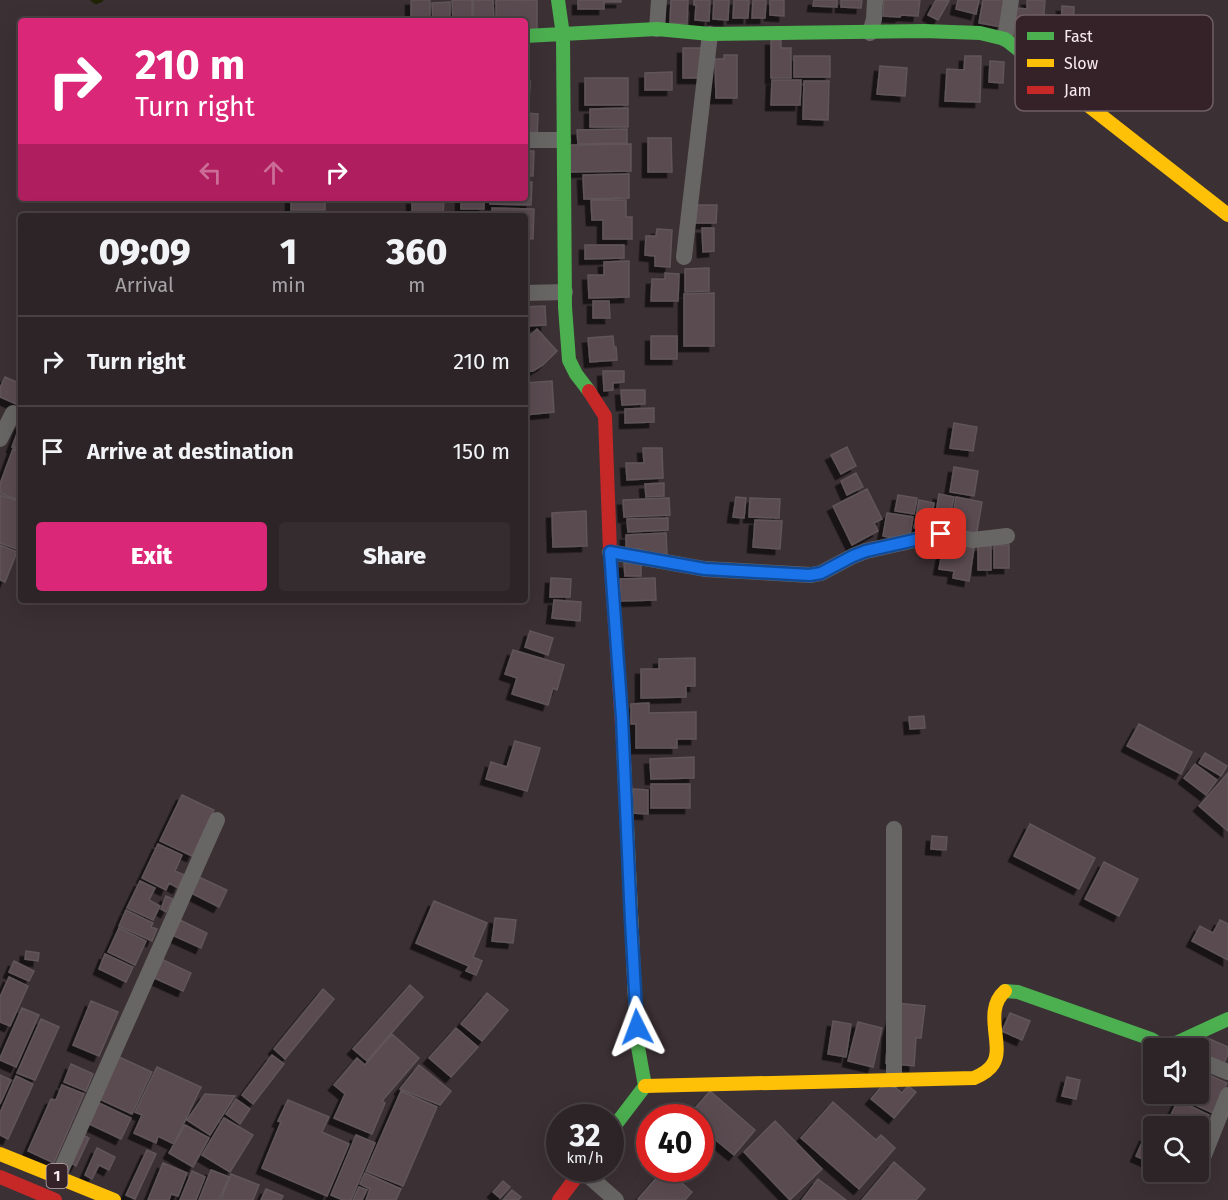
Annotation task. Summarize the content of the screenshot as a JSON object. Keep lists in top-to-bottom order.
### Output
{
  "streets": {
    "main road": ["1"]
  },
  "legend": ["Fast", "Slow", "Jam"],
  "page": {
    "turn": ["210 m", "Turn right"],
    "eta": [
      "09:09",
      "Arrival",
      "1",
      "min",
      "360",
      "m"
    ],
    "list": [
      {
        "name": "Turn right",
        "value": "210 m"
      },
      {
        "name": "Arrive at destination",
        "value": "150 m"
      }
    ],
    "buttons": ["Exit", "Share"],
    "speed": "32 km/h",
    "limit": "40"
  }
}
